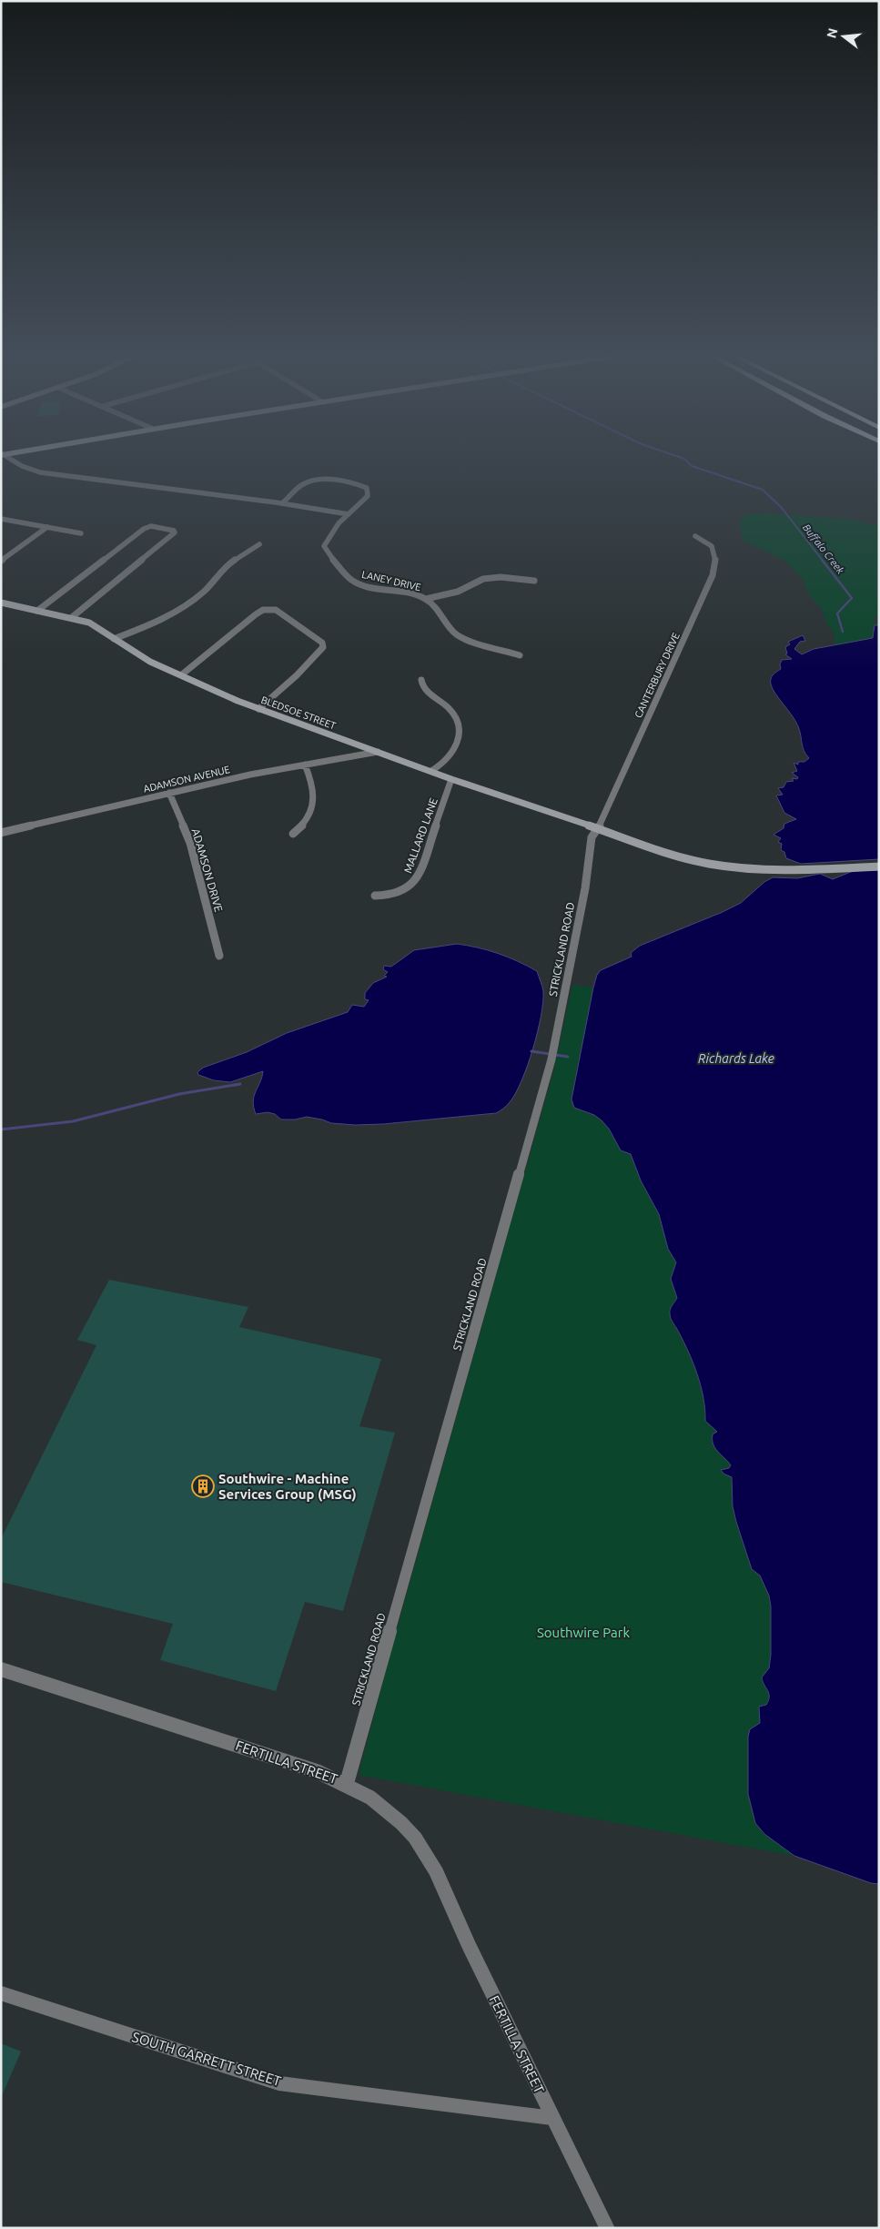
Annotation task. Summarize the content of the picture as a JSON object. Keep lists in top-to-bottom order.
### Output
{
  "streets": {
    "street": [
      "LANEY DRIVE",
      "CANTERBURY DRIVE",
      "BLEDSOE STREET",
      "ADAMSON AVENUE",
      "MALLARD LANE",
      "ADAMSON DRIVE",
      "STRICKLAND ROAD",
      "FERTILLA STREET",
      "SOUTH GARRETT STREET"
    ]
  },
  "crossings": [
    ["CANTERBURY DRIVE", "BLEDSOE STREET"],
    ["CANTERBURY DRIVE", "STRICKLAND ROAD"],
    ["BLEDSOE STREET", "ADAMSON AVENUE"],
    ["BLEDSOE STREET", "MALLARD LANE"],
    ["BLEDSOE STREET", "STRICKLAND ROAD"],
    ["ADAMSON AVENUE", "ADAMSON DRIVE"],
    ["STRICKLAND ROAD", "FERTILLA STREET"],
    ["FERTILLA STREET", "SOUTH GARRETT STREET"]
  ],
  "water": ["Buffalo Creek", "Richards Lake"],
  "parks": ["Southwire Park"],
  "places": {
    "building": ["Southwire - Machine Services Group (MSG)"]
  },
  "north": "left"
}
